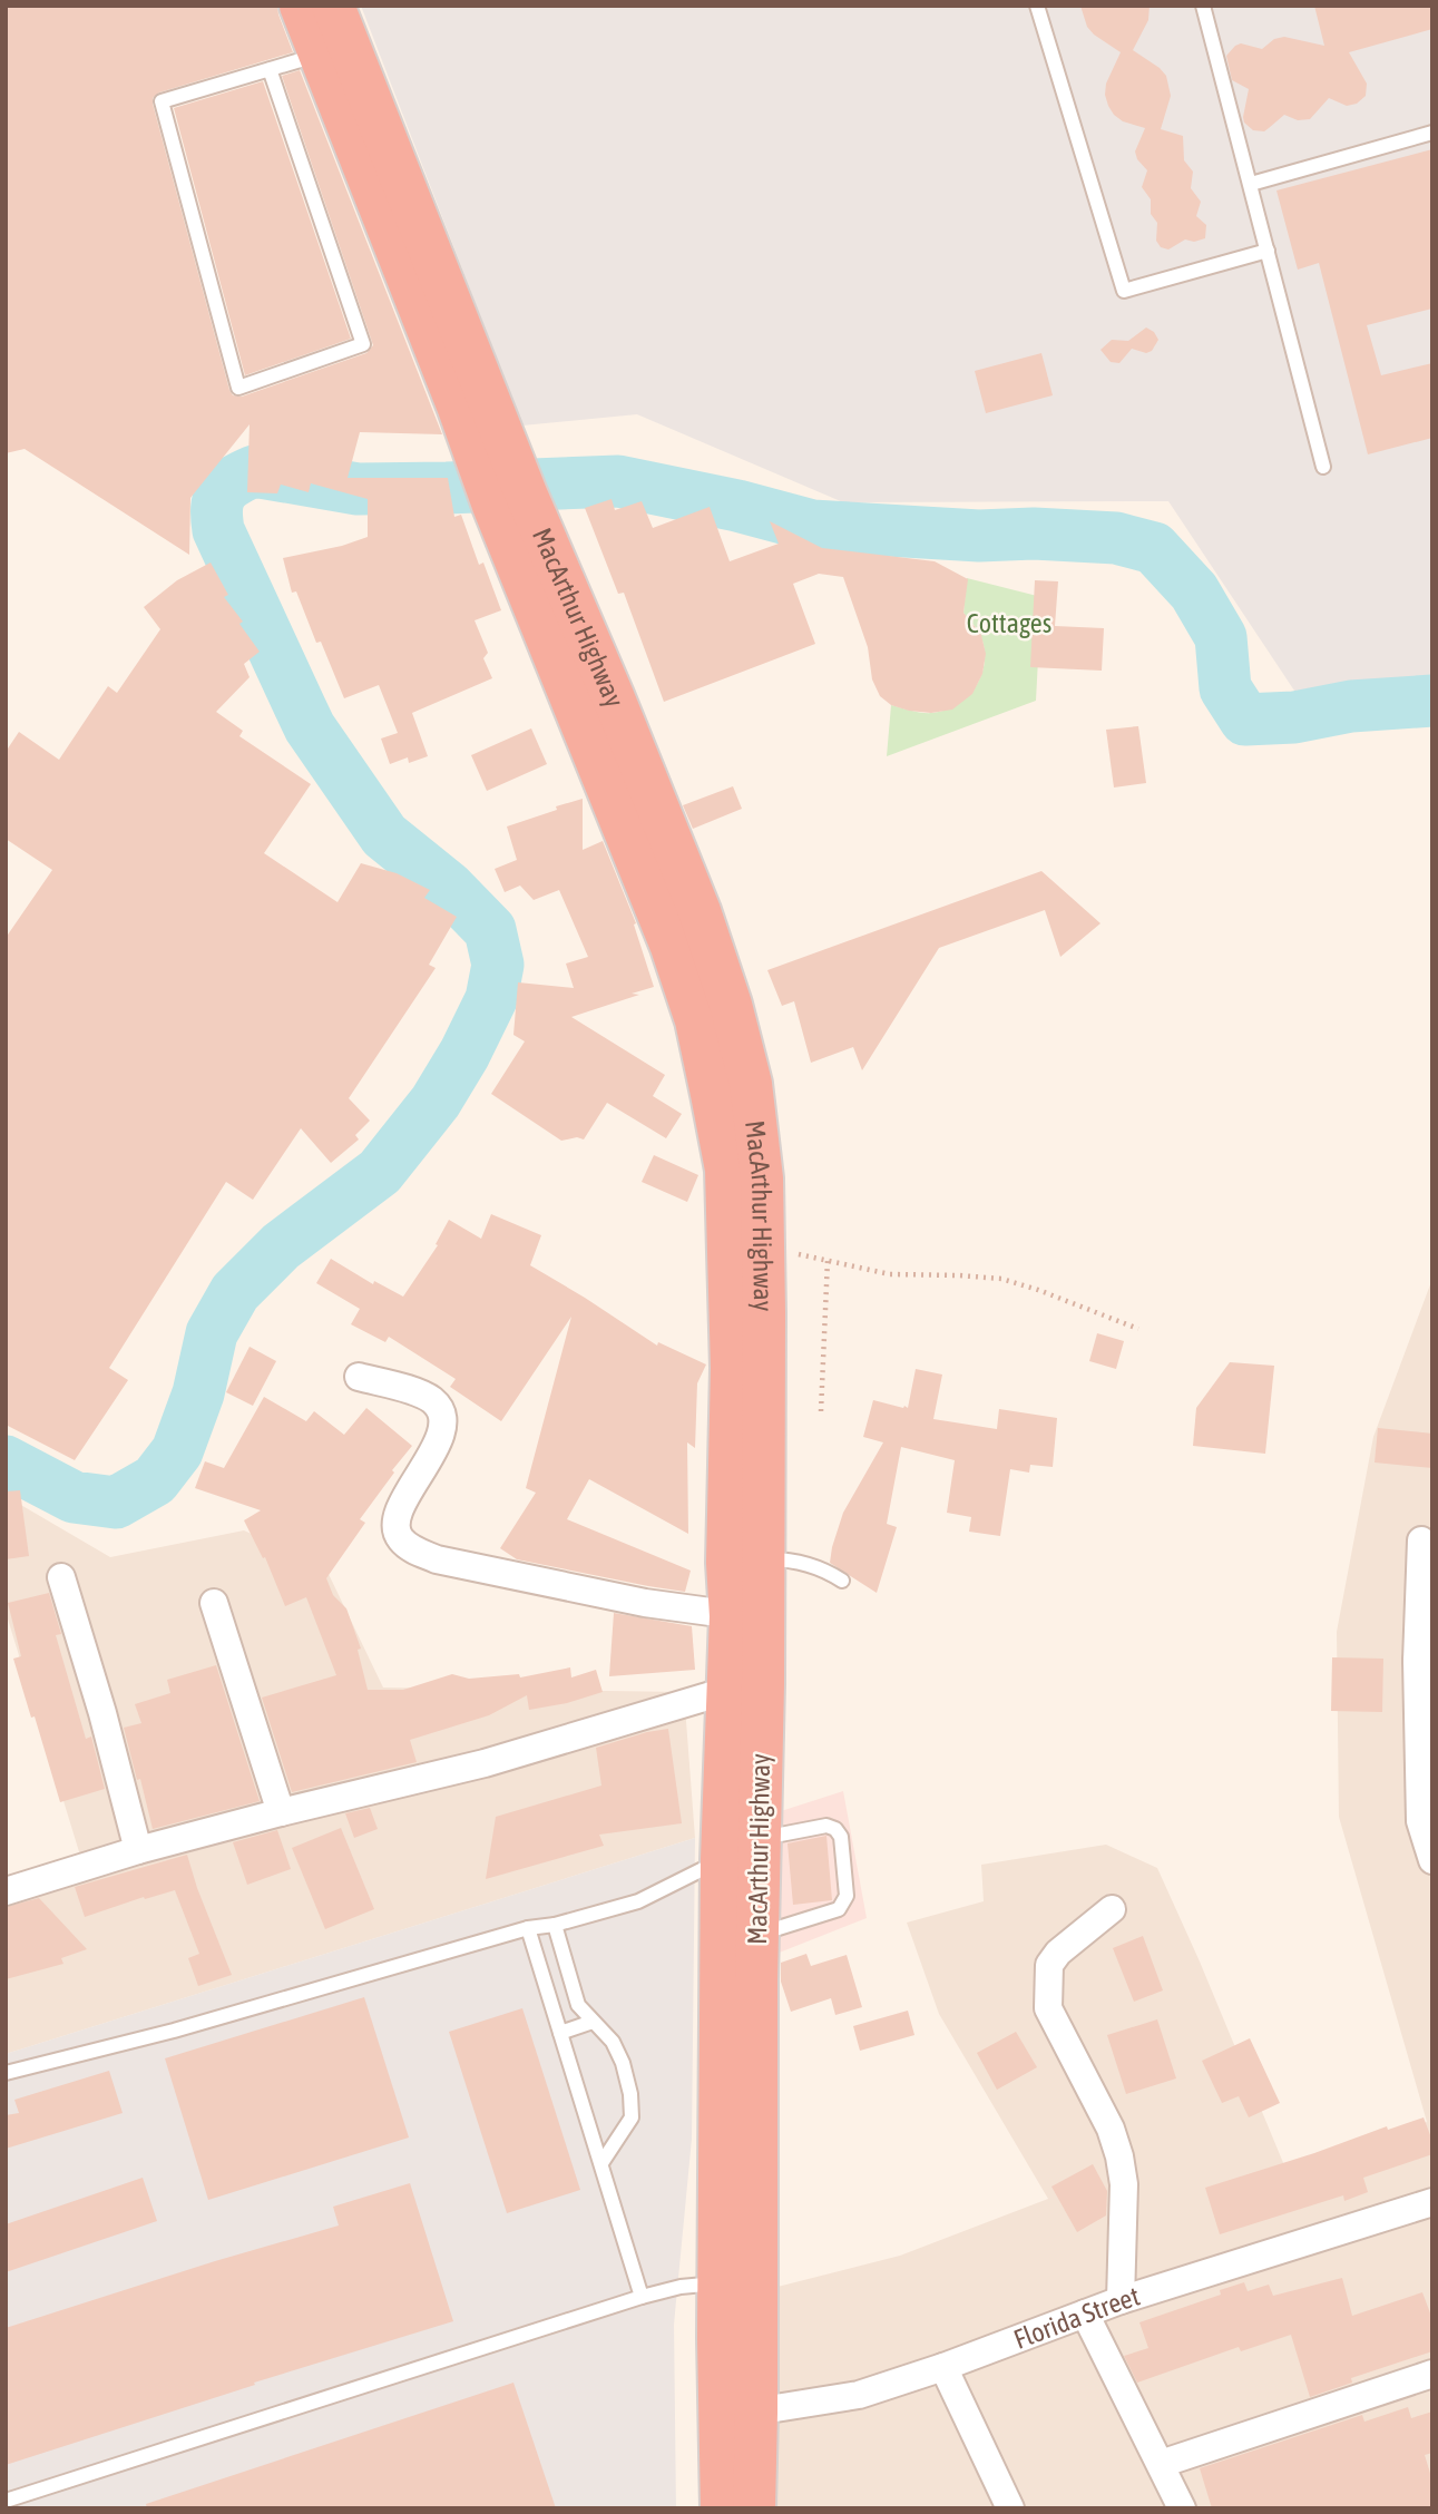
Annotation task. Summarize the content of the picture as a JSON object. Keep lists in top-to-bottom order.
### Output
{
  "streets": {
    "highway": ["MacArthur Highway"],
    "street": ["Florida Street"]
  },
  "crossings": [
    ["MacArthur Highway", "Florida Street"]
  ],
  "parks": ["Cottages"]
}
